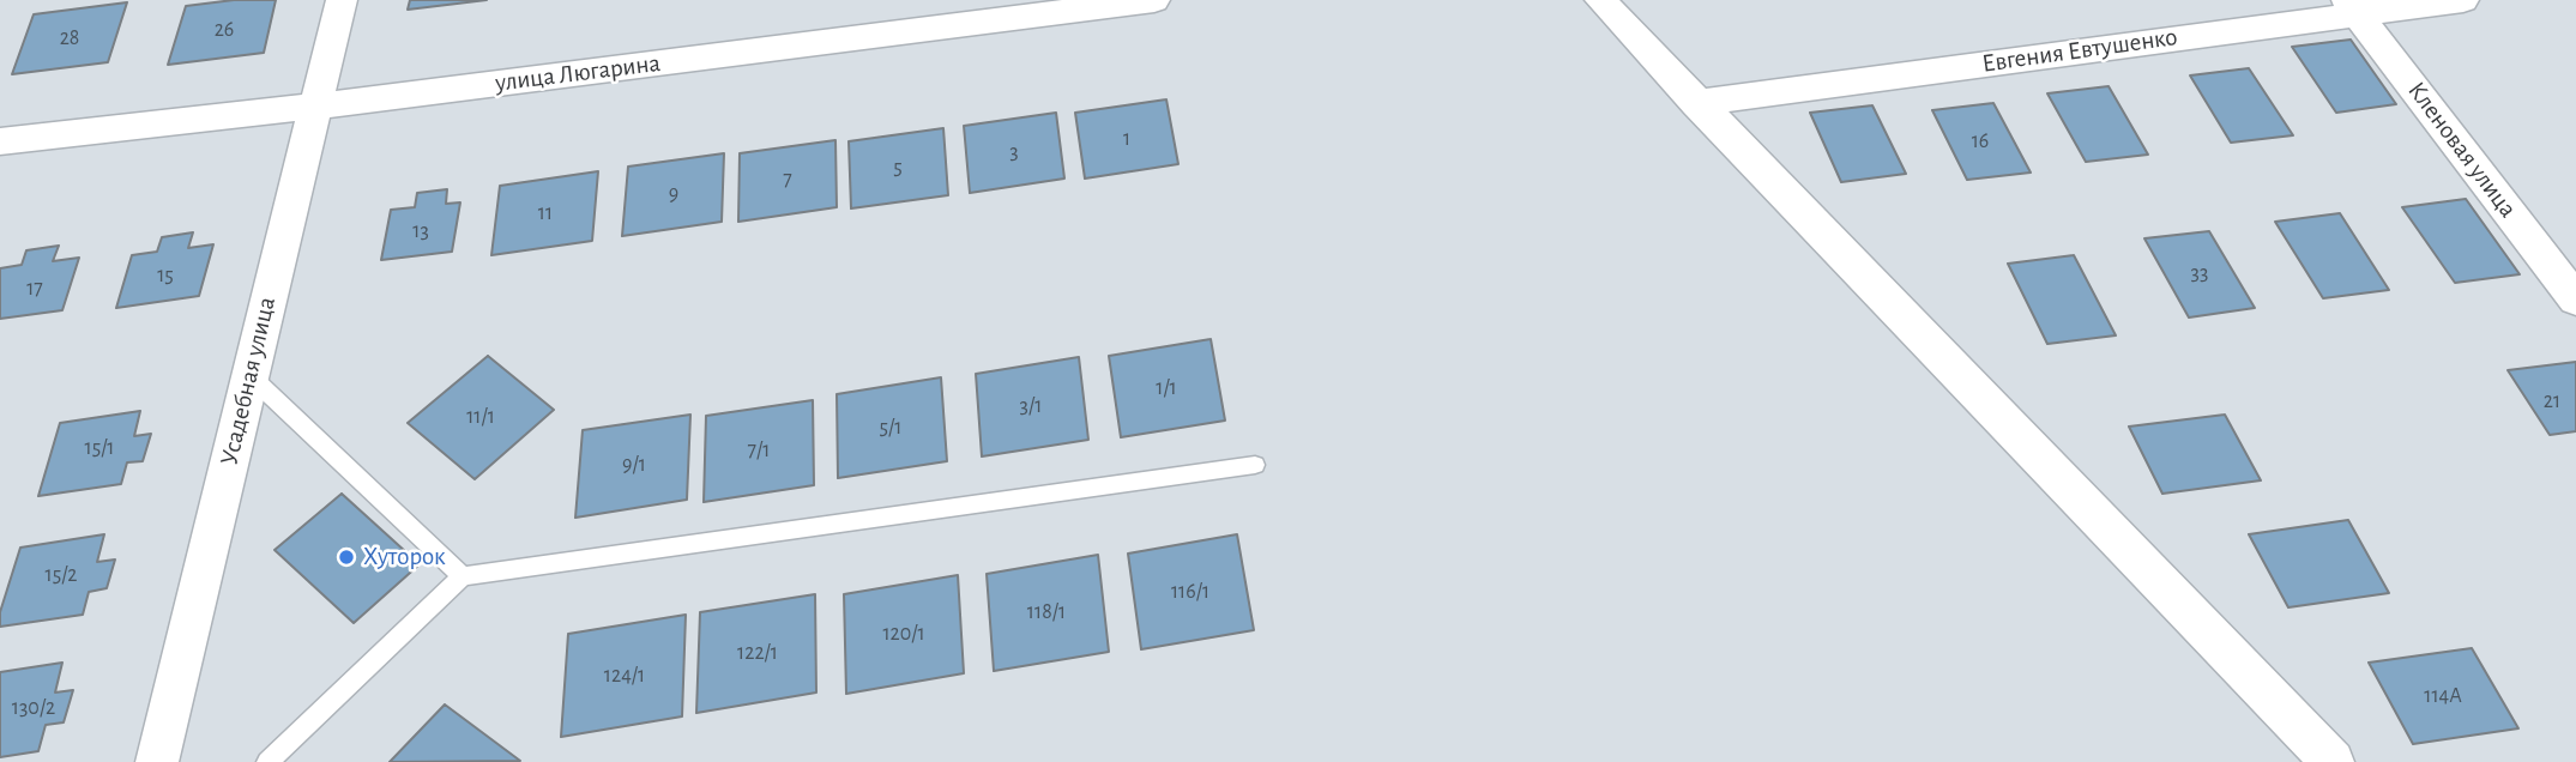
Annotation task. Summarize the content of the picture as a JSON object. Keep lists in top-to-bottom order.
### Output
{
  "streets": {
    "street": [
      "Евгения Евтушенко",
      "улица Люгарина",
      "Кленовая улица",
      "Усадебная улица"
    ]
  },
  "crossings": [
    ["Евгения Евтушенко", "Кленовая улица"],
    ["улица Люгарина", "Усадебная улица"]
  ],
  "places": ["Хуторок"],
  "house_numbers": [
    "26",
    "28",
    "1",
    "16",
    "3",
    "5",
    "7",
    "9",
    "11",
    "13",
    "33",
    "15",
    "17",
    "1/1",
    "21",
    "3/1",
    "11/1",
    "5/1",
    "15/1",
    "7/1",
    "9/1",
    "15/2",
    "116/1",
    "118/1",
    "120/1",
    "122/1",
    "124/1",
    "114А",
    "130/2"
  ]
}
